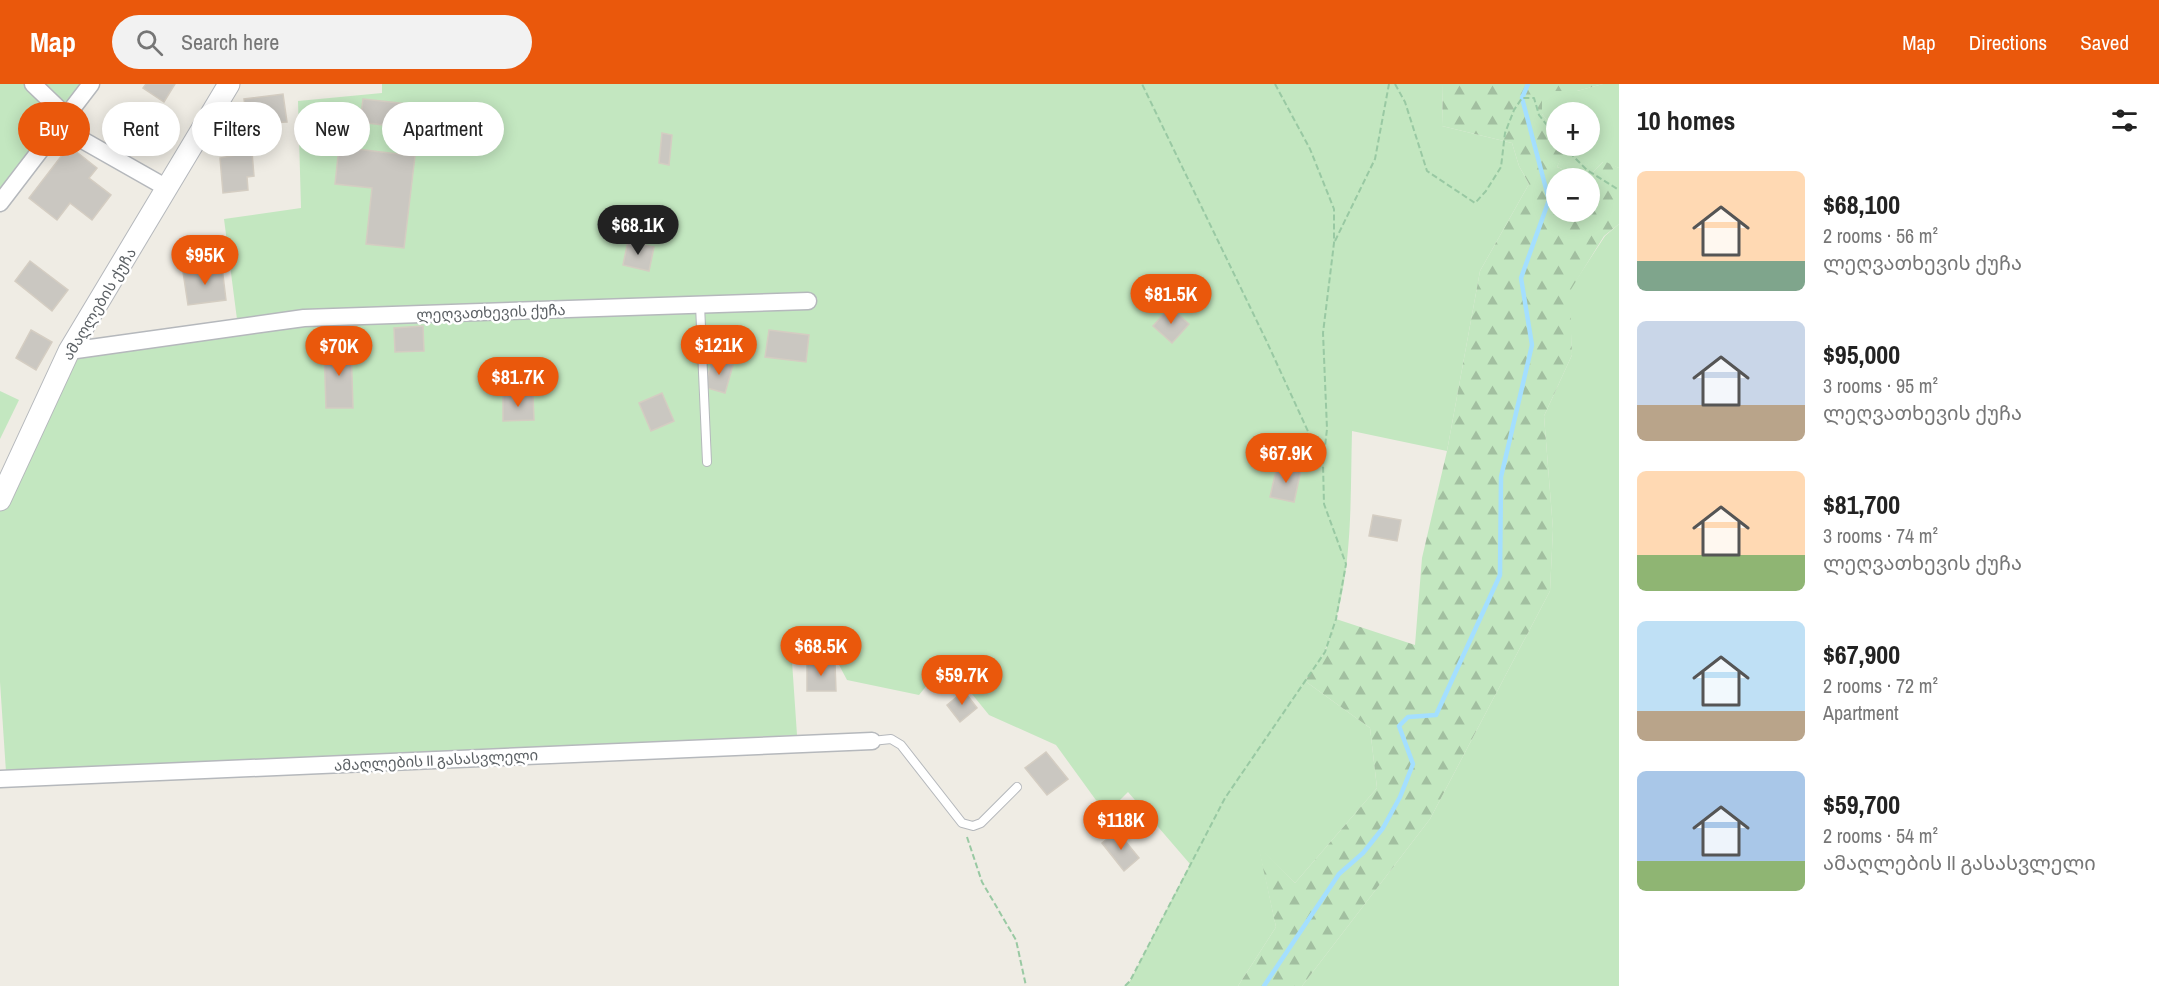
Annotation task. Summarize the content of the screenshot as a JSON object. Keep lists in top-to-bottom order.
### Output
{
  "streets": {
    "street": ["ამაღლების ქუჩა", "ლეღვათხევის ქუჩა", "ამაღლების II გასასვლელი"]
  },
  "crossings": [
    ["ამაღლების ქუჩა", "ლეღვათხევის ქუჩა"]
  ],
  "page": {
    "header": "Map",
    "search": "Search here",
    "nav": ["Map", "Directions", "Saved"],
    "heading": "10 homes",
    "map_buttons": ["+", "−"],
    "chip": [
      "Buy",
      "Rent",
      "Filters",
      "New",
      "Apartment"
    ],
    "list": [
      {
        "name": "$68,100",
        "note": "2 rooms · 56 m² · ლეღვათხევის ქუჩა"
      },
      {
        "name": "$95,000",
        "note": "3 rooms · 95 m² · ლეღვათხევის ქუჩა"
      },
      {
        "name": "$81,700",
        "note": "3 rooms · 74 m² · ლეღვათხევის ქუჩა"
      },
      {
        "name": "$67,900",
        "note": "2 rooms · 72 m² · Apartment"
      },
      {
        "name": "$59,700",
        "note": "2 rooms · 54 m² · ამაღლების II გასასვლელი"
      }
    ],
    "price": [
      "$68.1K",
      "$95K",
      "$81.5K",
      "$121K",
      "$70K",
      "$81.7K",
      "$67.9K",
      "$68.5K",
      "$59.7K",
      "$118K"
    ]
  }
}
